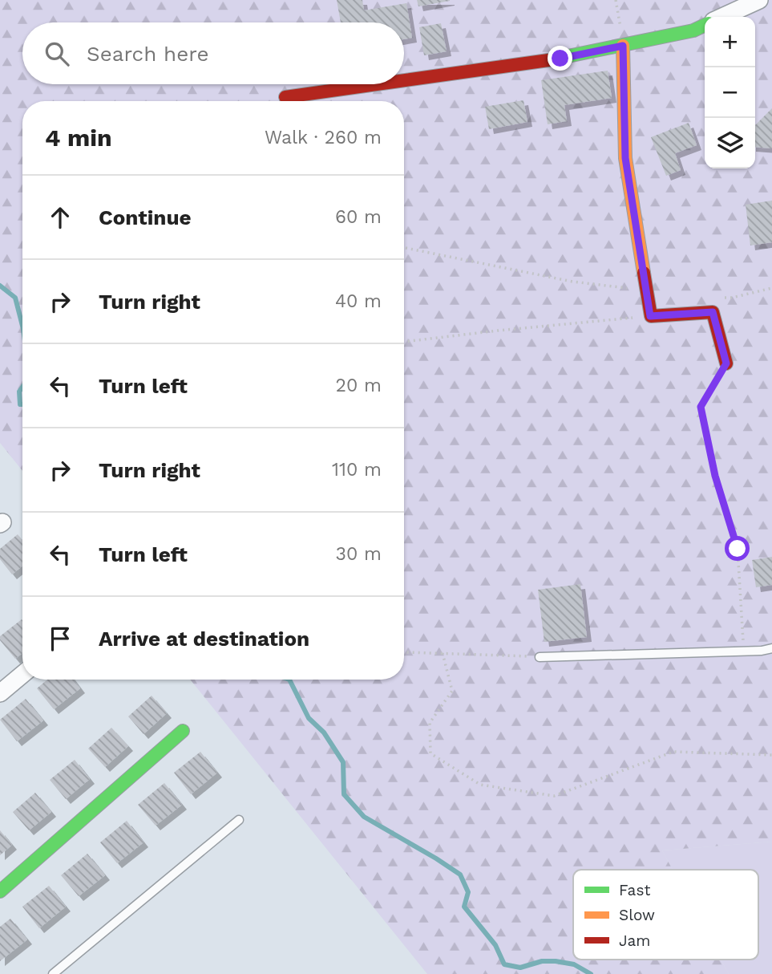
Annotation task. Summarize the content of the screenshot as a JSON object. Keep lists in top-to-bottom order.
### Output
{
  "legend": ["Fast", "Slow", "Jam"],
  "page": {
    "map_buttons": ["+", "−"],
    "search": "Search here",
    "heading": ["4 min", "Walk · 260 m"],
    "list": [
      ["Continue", "60 m"],
      ["Turn right", "40 m"],
      ["Turn left", "20 m"],
      ["Turn right", "110 m"],
      ["Turn left", "30 m"],
      "Arrive at destination"
    ]
  }
}
